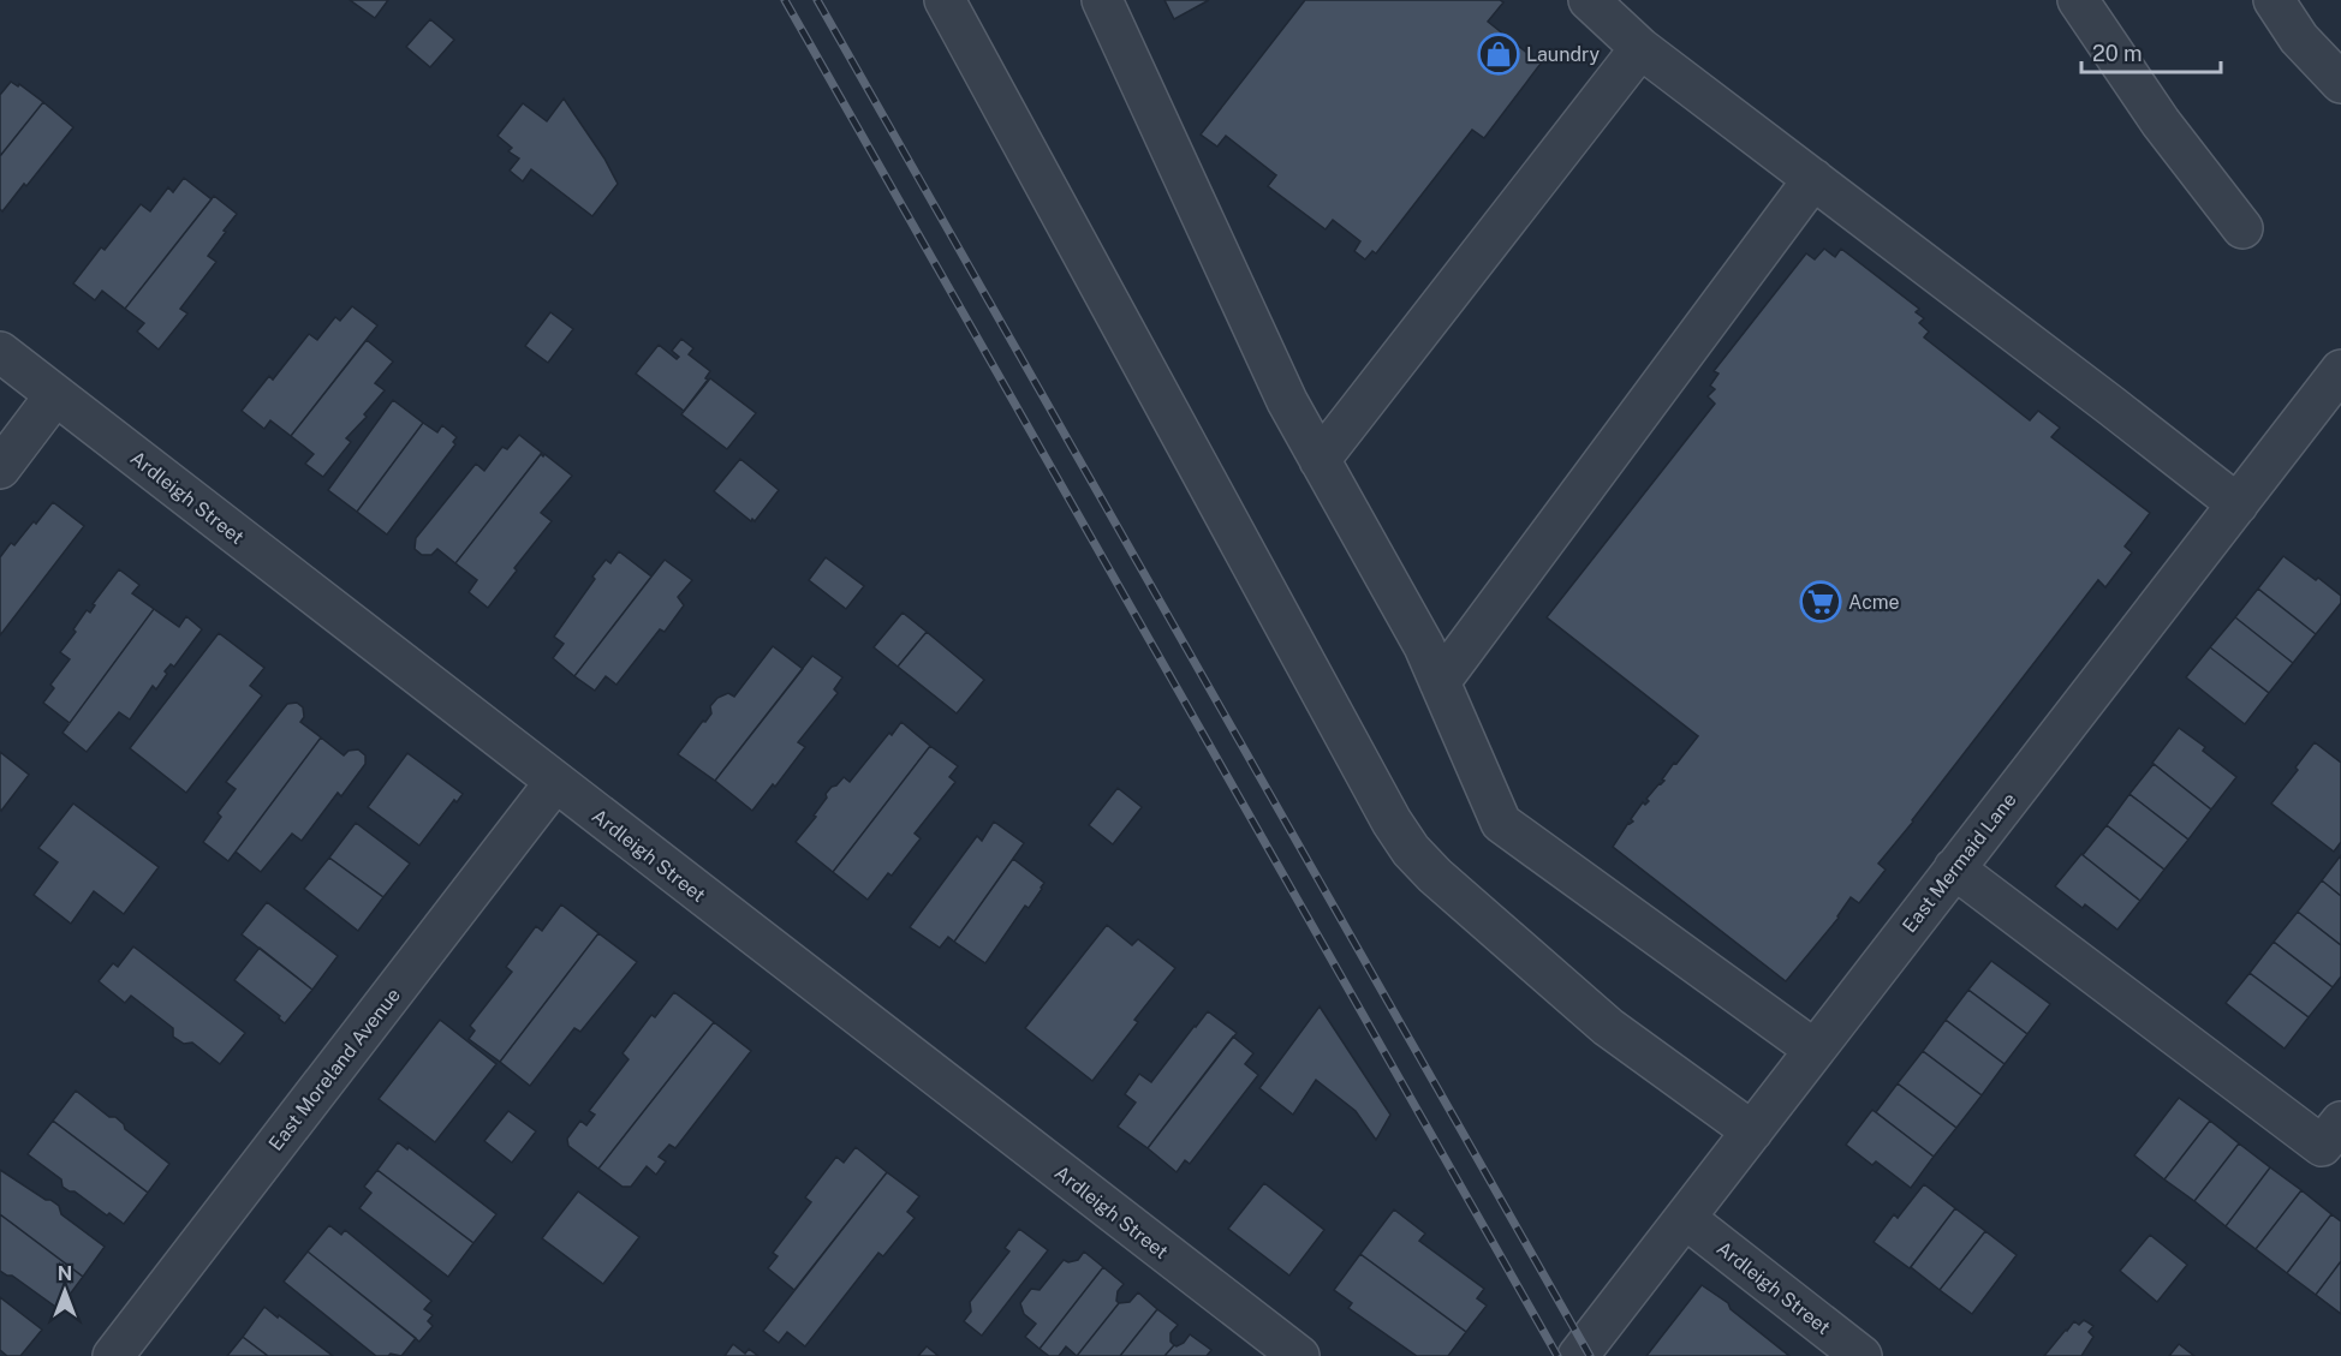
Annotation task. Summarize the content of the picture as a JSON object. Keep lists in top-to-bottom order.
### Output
{
  "streets": {
    "street": ["Ardleigh Street", "East Mermaid Lane", "East Moreland Avenue"]
  },
  "crossings": [
    ["Ardleigh Street", "East Mermaid Lane"],
    ["Ardleigh Street", "East Moreland Avenue"]
  ],
  "places": {
    "shop": ["Laundry"],
    "supermarket": ["Acme"]
  },
  "scale_bar": "20 m",
  "north": "top"
}
